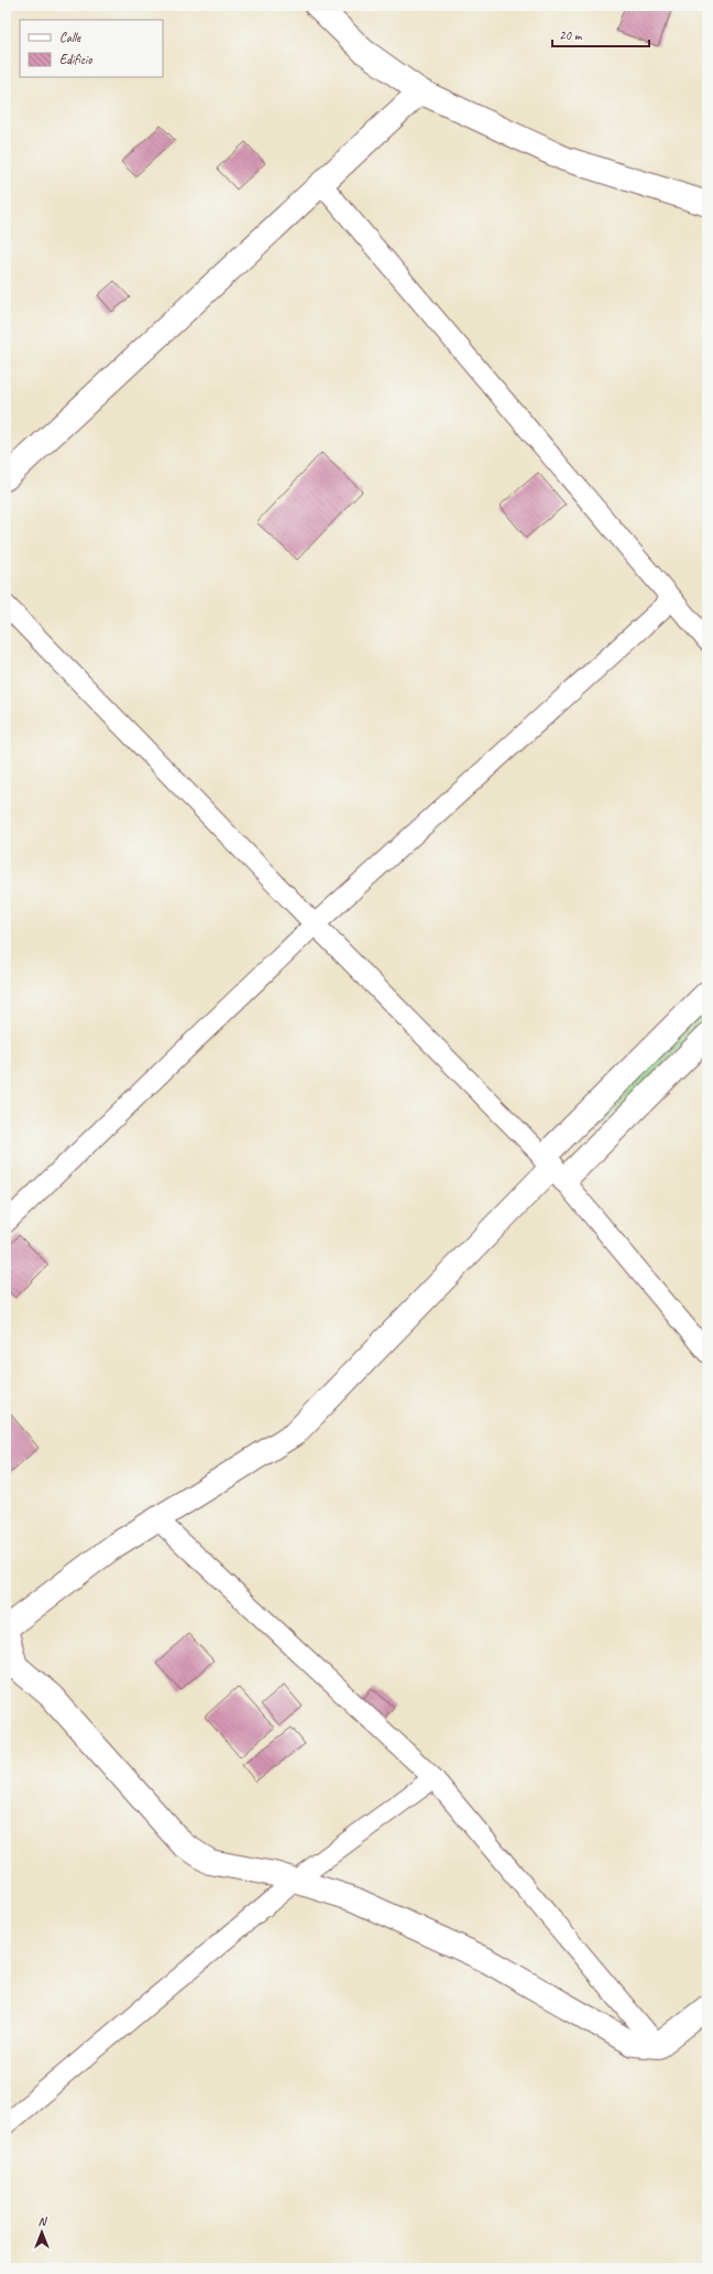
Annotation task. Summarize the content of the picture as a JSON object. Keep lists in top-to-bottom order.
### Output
{
  "legend": ["Calle", "Edificio"],
  "scale_bar": "20 m",
  "north": "top"
}
